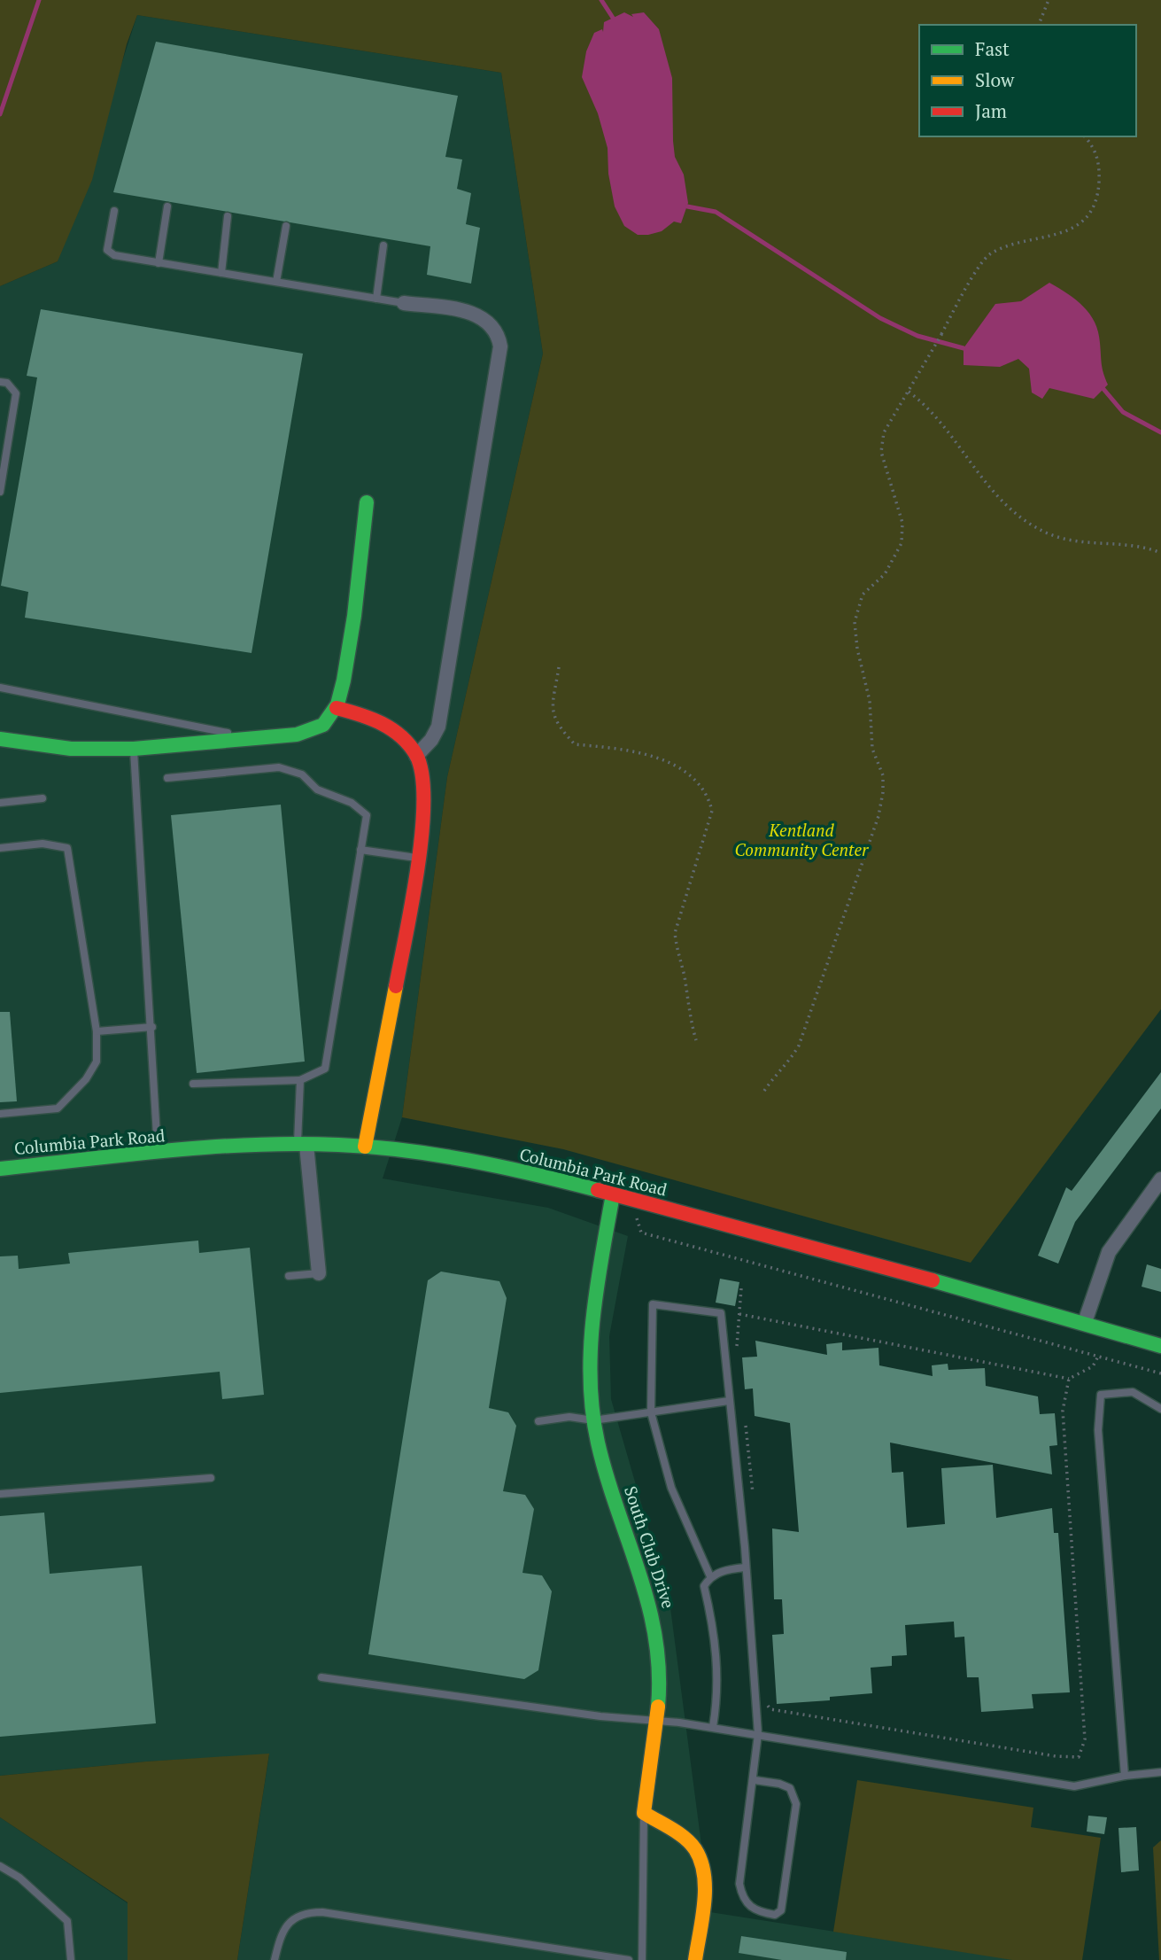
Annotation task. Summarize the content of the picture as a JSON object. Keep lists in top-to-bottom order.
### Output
{
  "streets": {
    "street": ["Columbia Park Road", "South Club Drive"]
  },
  "crossings": [
    ["Columbia Park Road", "South Club Drive"]
  ],
  "parks": ["Kentland Community Center"],
  "legend": ["Fast", "Slow", "Jam"]
}
